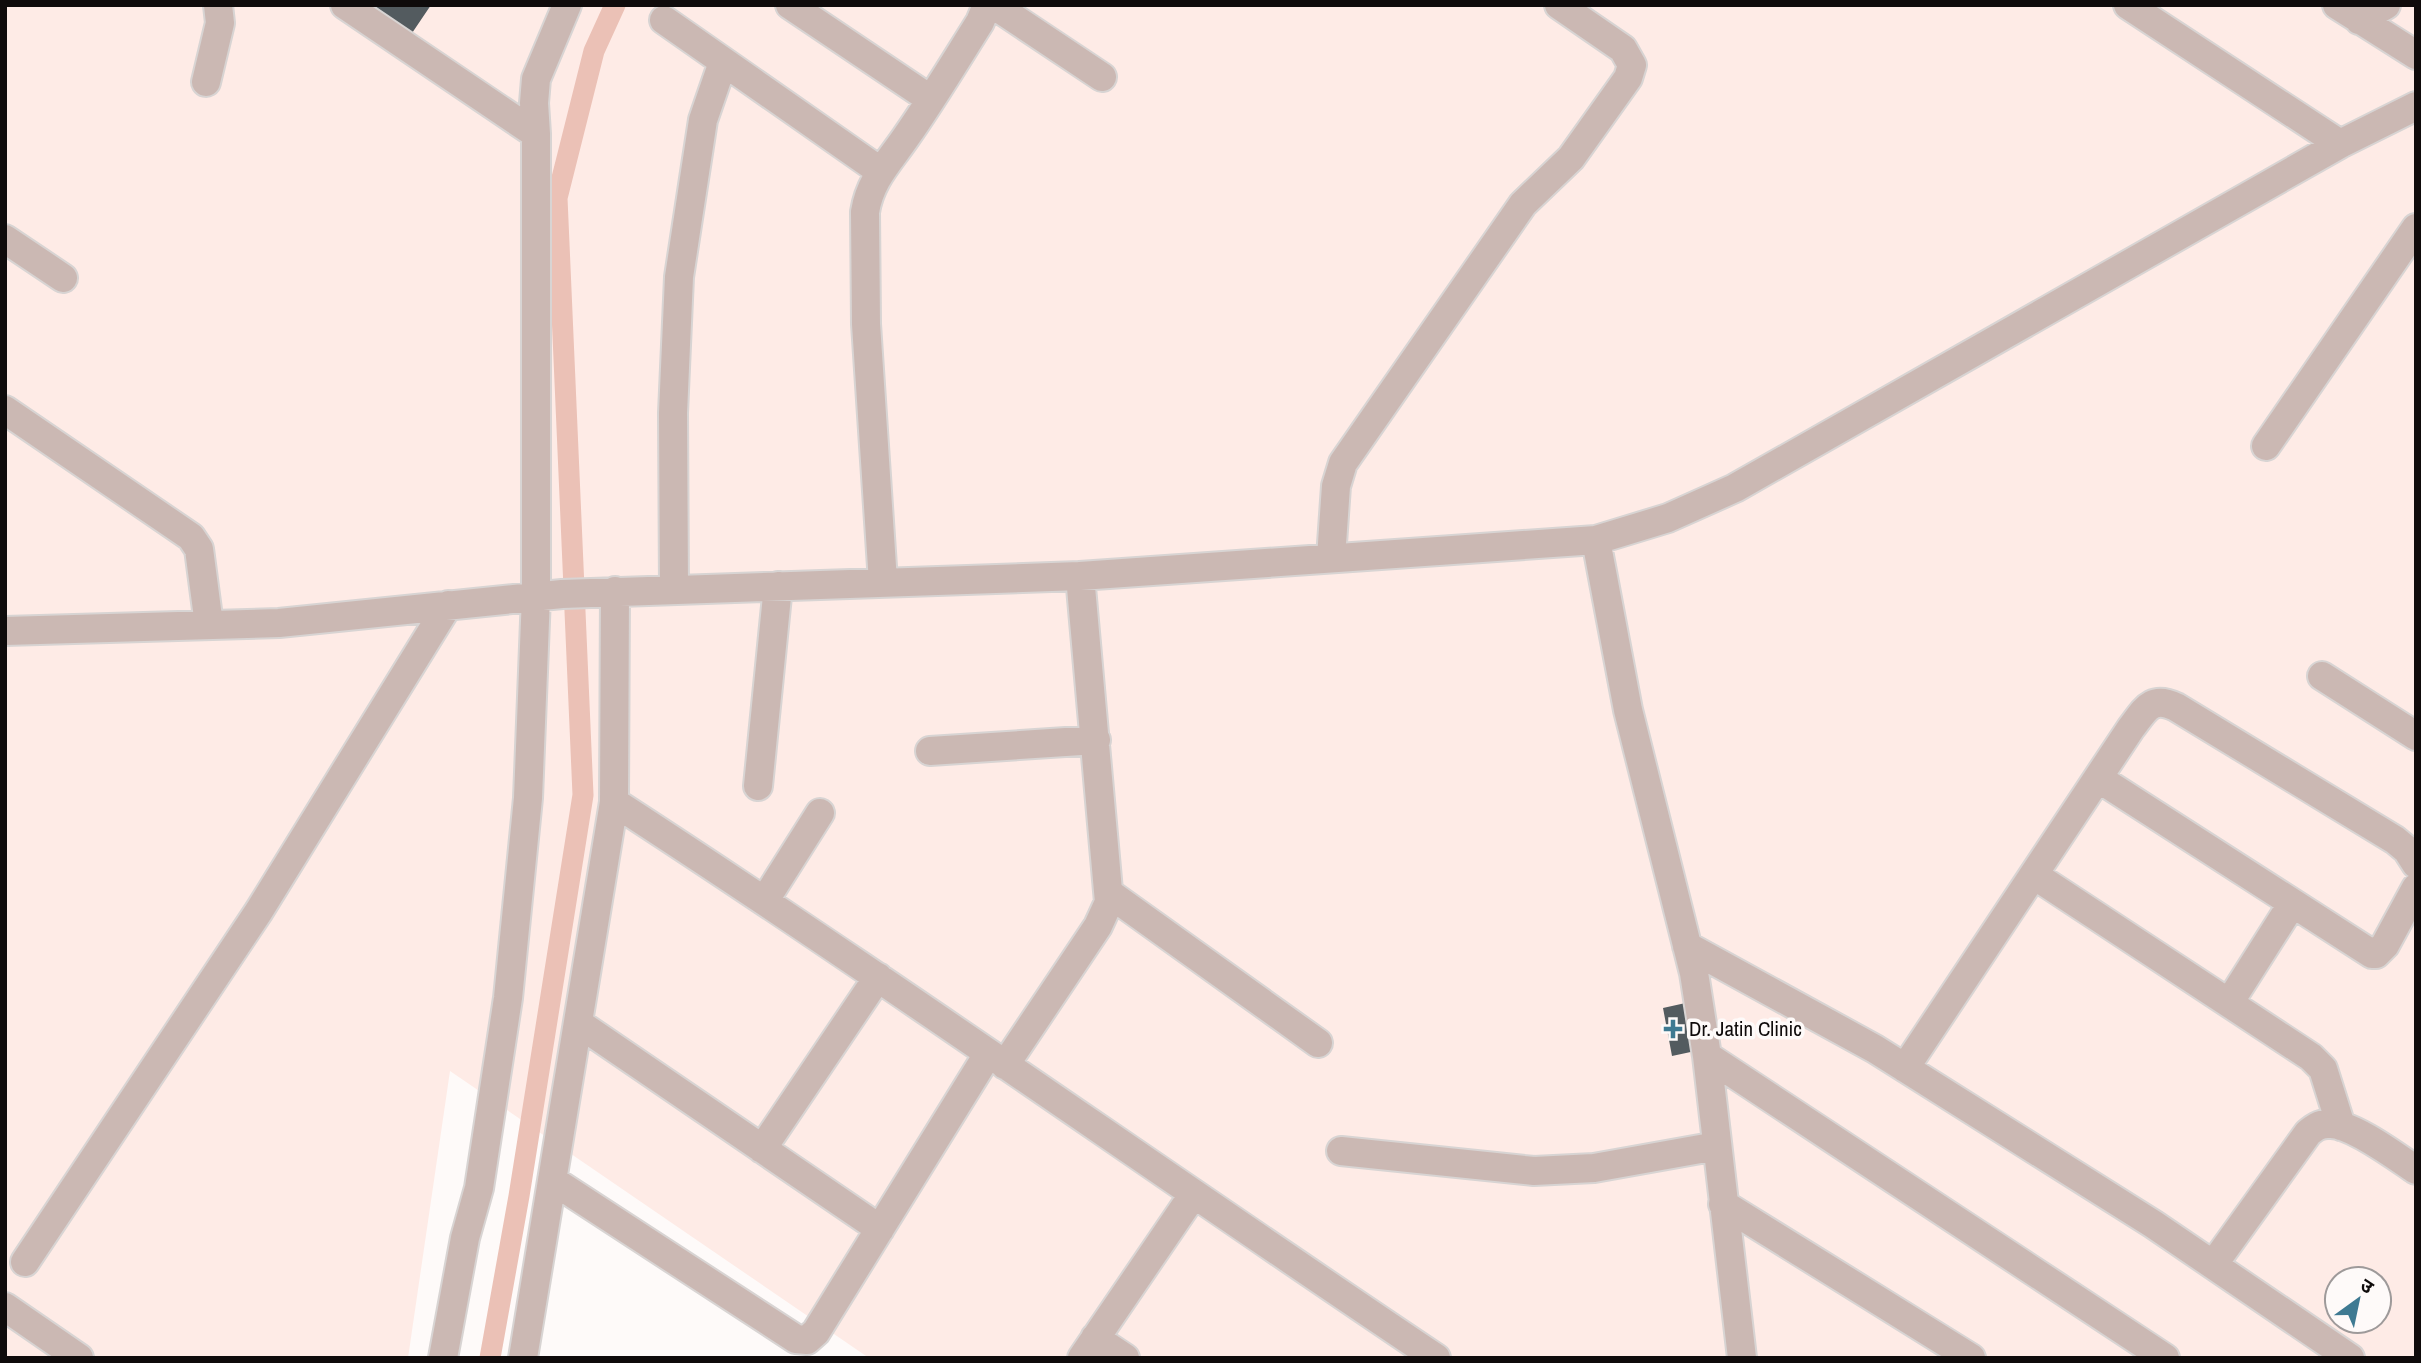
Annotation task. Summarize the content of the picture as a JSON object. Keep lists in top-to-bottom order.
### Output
{
  "places": {
    "health": ["Dr. Jatin Clinic"]
  },
  "north": "top right"
}
